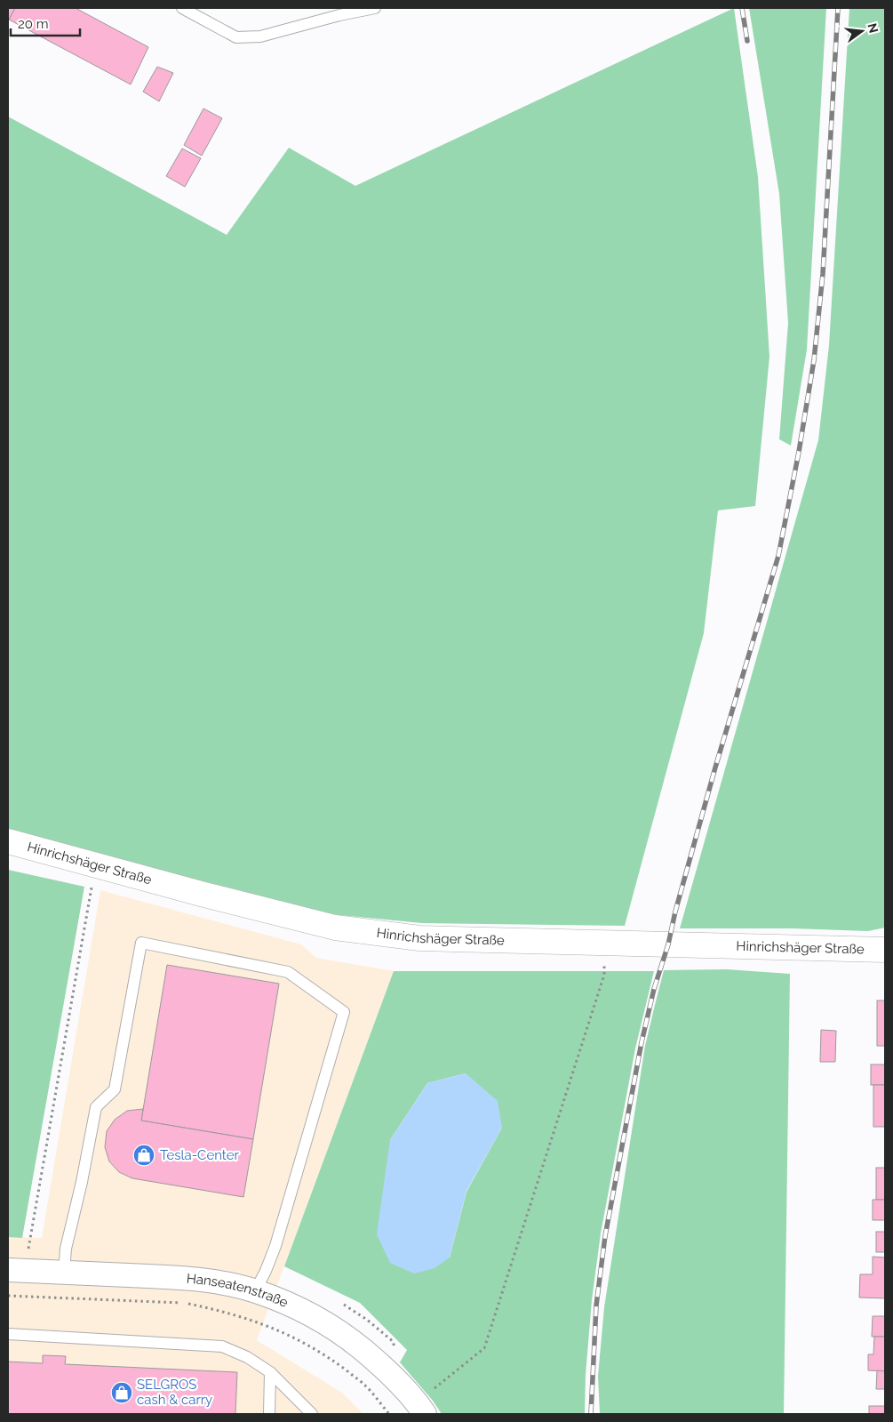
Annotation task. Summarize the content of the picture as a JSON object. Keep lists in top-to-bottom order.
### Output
{
  "streets": {
    "main road": ["Hinrichshäger Straße"],
    "street": ["Hanseatenstraße"]
  },
  "places": {
    "shop": ["Tesla-Center", "SELGROS cash & carry"]
  },
  "scale_bar": "20 m",
  "north": "right"
}
